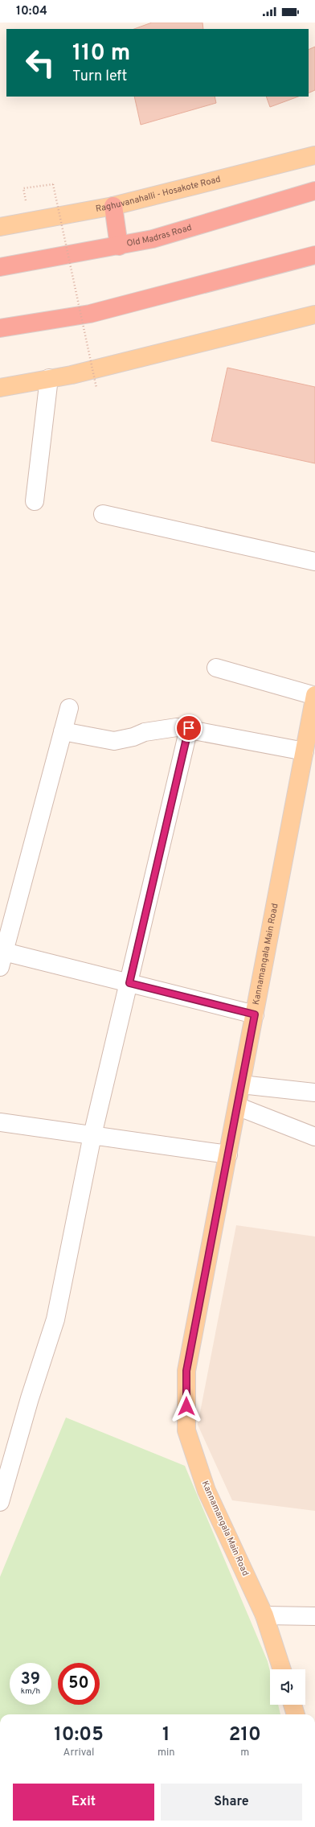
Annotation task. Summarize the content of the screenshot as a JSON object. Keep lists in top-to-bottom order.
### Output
{
  "streets": {
    "highway": ["Old Madras Road"],
    "main road": ["Raghuvanahalli - Hosakote Road", "Kannamangala Main Road"]
  },
  "page": {
    "status": "10:04",
    "turn": ["110 m", "Turn left"],
    "speed": "39 km/h",
    "limit": "50",
    "eta": [
      "10:05",
      "Arrival",
      "1",
      "min",
      "210",
      "m"
    ],
    "buttons": ["Exit", "Share"]
  }
}
